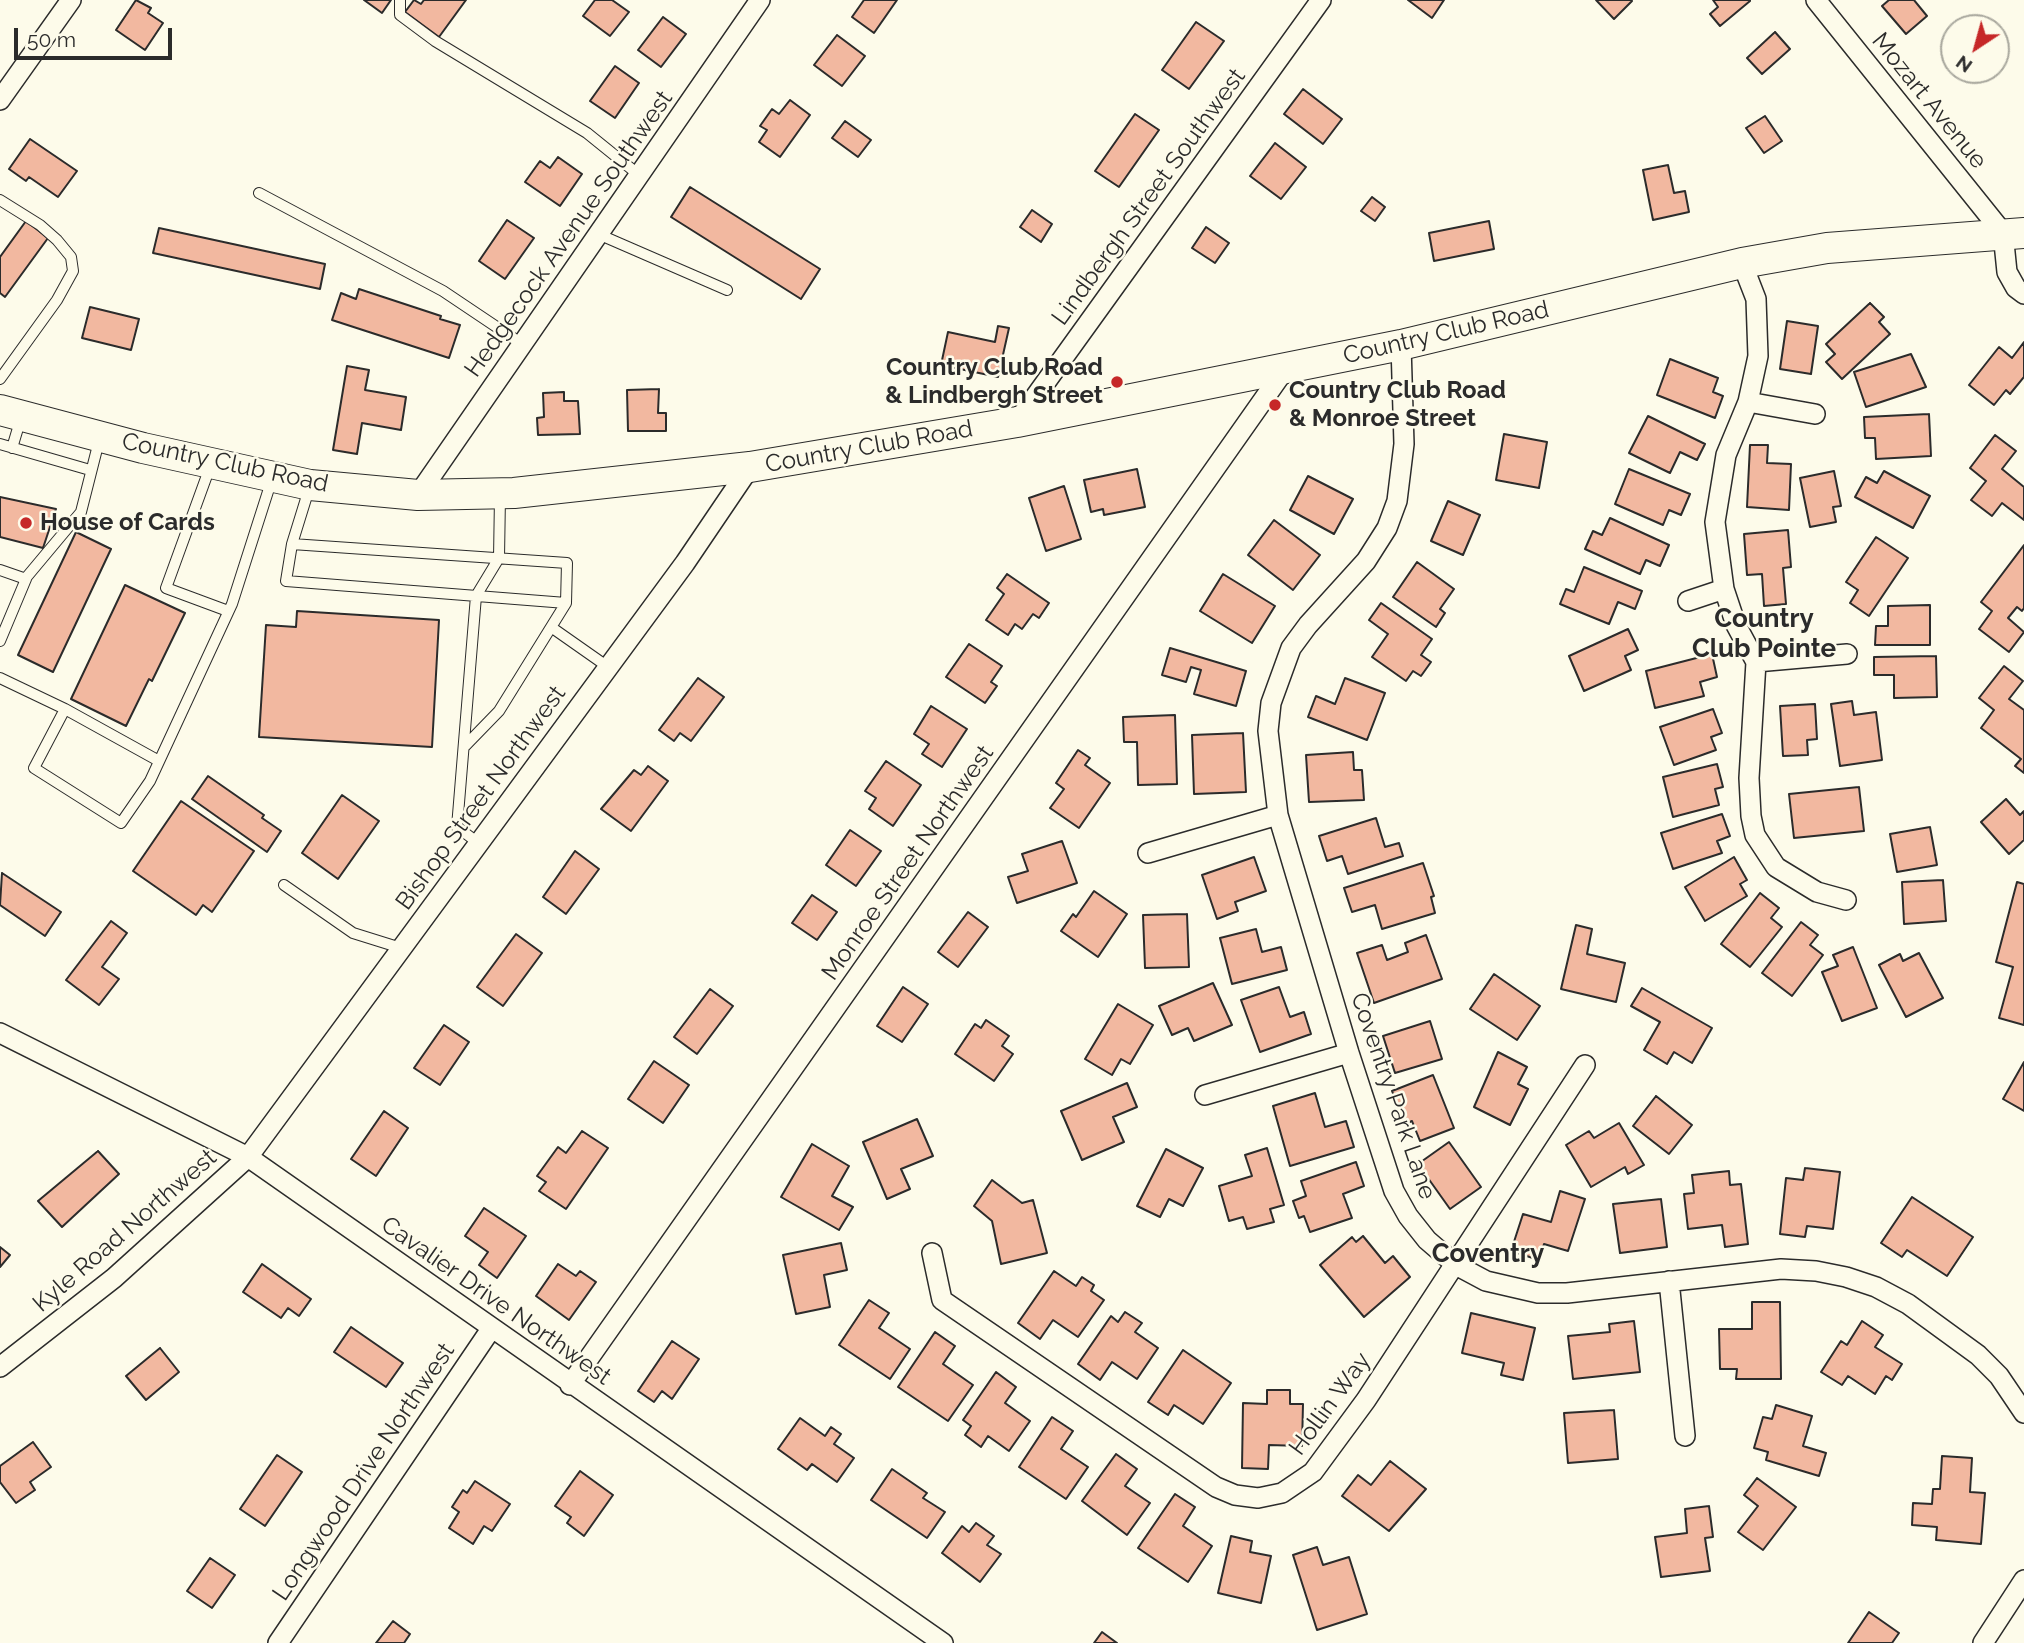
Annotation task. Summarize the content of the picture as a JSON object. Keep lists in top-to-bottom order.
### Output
{
  "streets": {
    "main road": ["Country Club Road"],
    "street": [
      "Mozart Avenue",
      "Lindbergh Street Southwest",
      "Hedgecock Avenue Southwest",
      "Bishop Street Northwest",
      "Monroe Street Northwest",
      "Coventry Park Lane",
      "Kyle Road Northwest",
      "Cavalier Drive Northwest",
      "Hollin Way",
      "Longwood Drive Northwest"
    ]
  },
  "crossings": [
    ["Mozart Avenue", "Country Club Road"],
    ["Lindbergh Street Southwest", "Country Club Road"],
    ["Hedgecock Avenue Southwest", "Country Club Road"],
    ["Country Club Road", "Bishop Street Northwest"],
    ["Country Club Road", "Monroe Street Northwest"],
    ["Country Club Road", "Coventry Park Lane"],
    ["Bishop Street Northwest", "Kyle Road Northwest"],
    ["Bishop Street Northwest", "Cavalier Drive Northwest"],
    ["Monroe Street Northwest", "Cavalier Drive Northwest"],
    ["Coventry Park Lane", "Hollin Way"],
    ["Kyle Road Northwest", "Cavalier Drive Northwest"],
    ["Cavalier Drive Northwest", "Longwood Drive Northwest"]
  ],
  "districts": ["Country Club Pointe", "Coventry"],
  "places": ["Country Club Road & Lindbergh Street", "Country Club Road & Monroe Street", "House of Cards"],
  "scale_bar": "50 m",
  "north": "bottom left"
}
